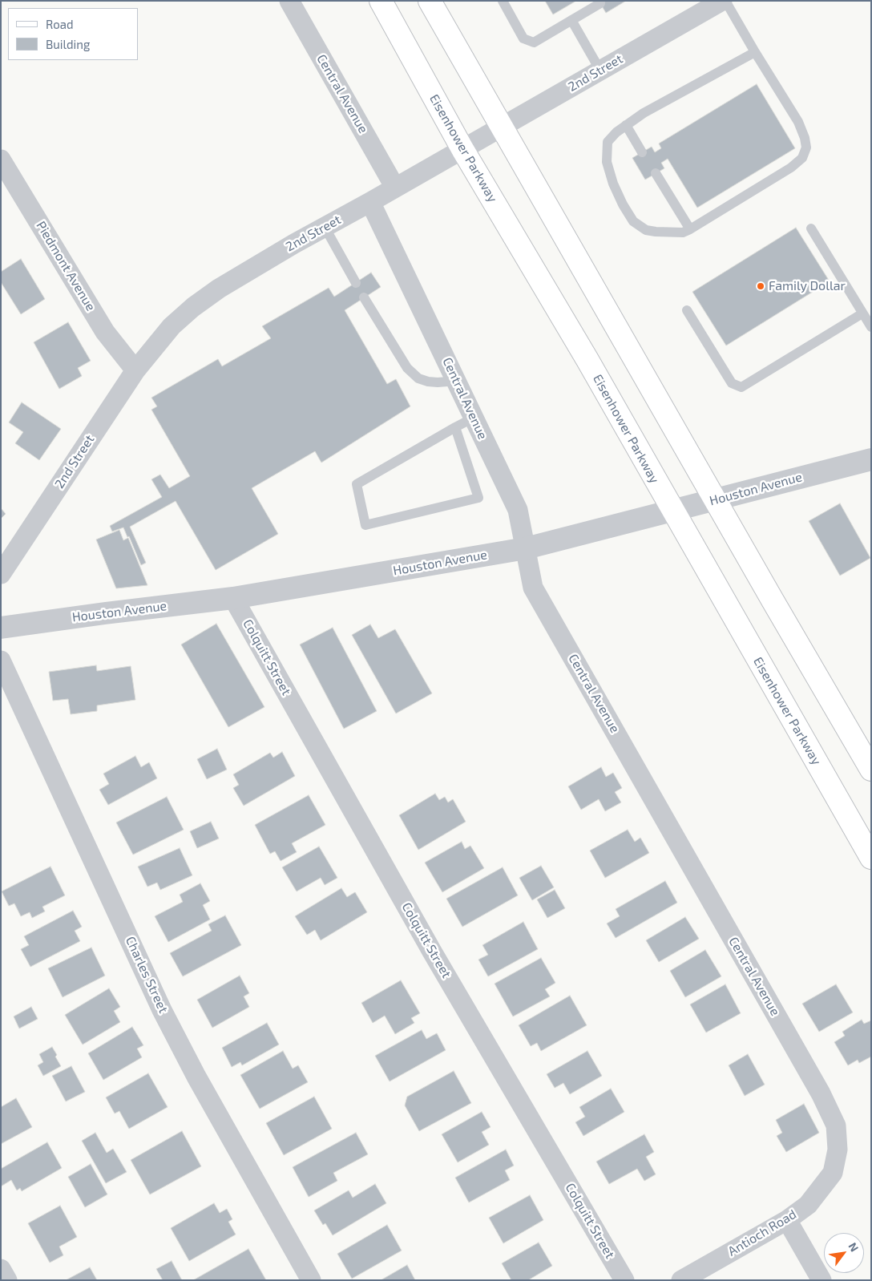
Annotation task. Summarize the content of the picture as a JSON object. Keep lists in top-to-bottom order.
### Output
{
  "streets": {
    "main road": ["Eisenhower Parkway"],
    "street": [
      "2nd Street",
      "Central Avenue",
      "Piedmont Avenue",
      "Houston Avenue",
      "Colquitt Street",
      "Charles Street",
      "Antioch Road"
    ]
  },
  "crossings": [
    ["2nd Street", "Central Avenue"],
    ["2nd Street", "Eisenhower Parkway"],
    ["2nd Street", "Piedmont Avenue"],
    ["Central Avenue", "Houston Avenue"],
    ["Central Avenue", "Antioch Road"],
    ["Eisenhower Parkway", "Houston Avenue"],
    ["Houston Avenue", "Colquitt Street"]
  ],
  "places": ["Family Dollar"],
  "legend": ["Road", "Building"],
  "north": "top right"
}
